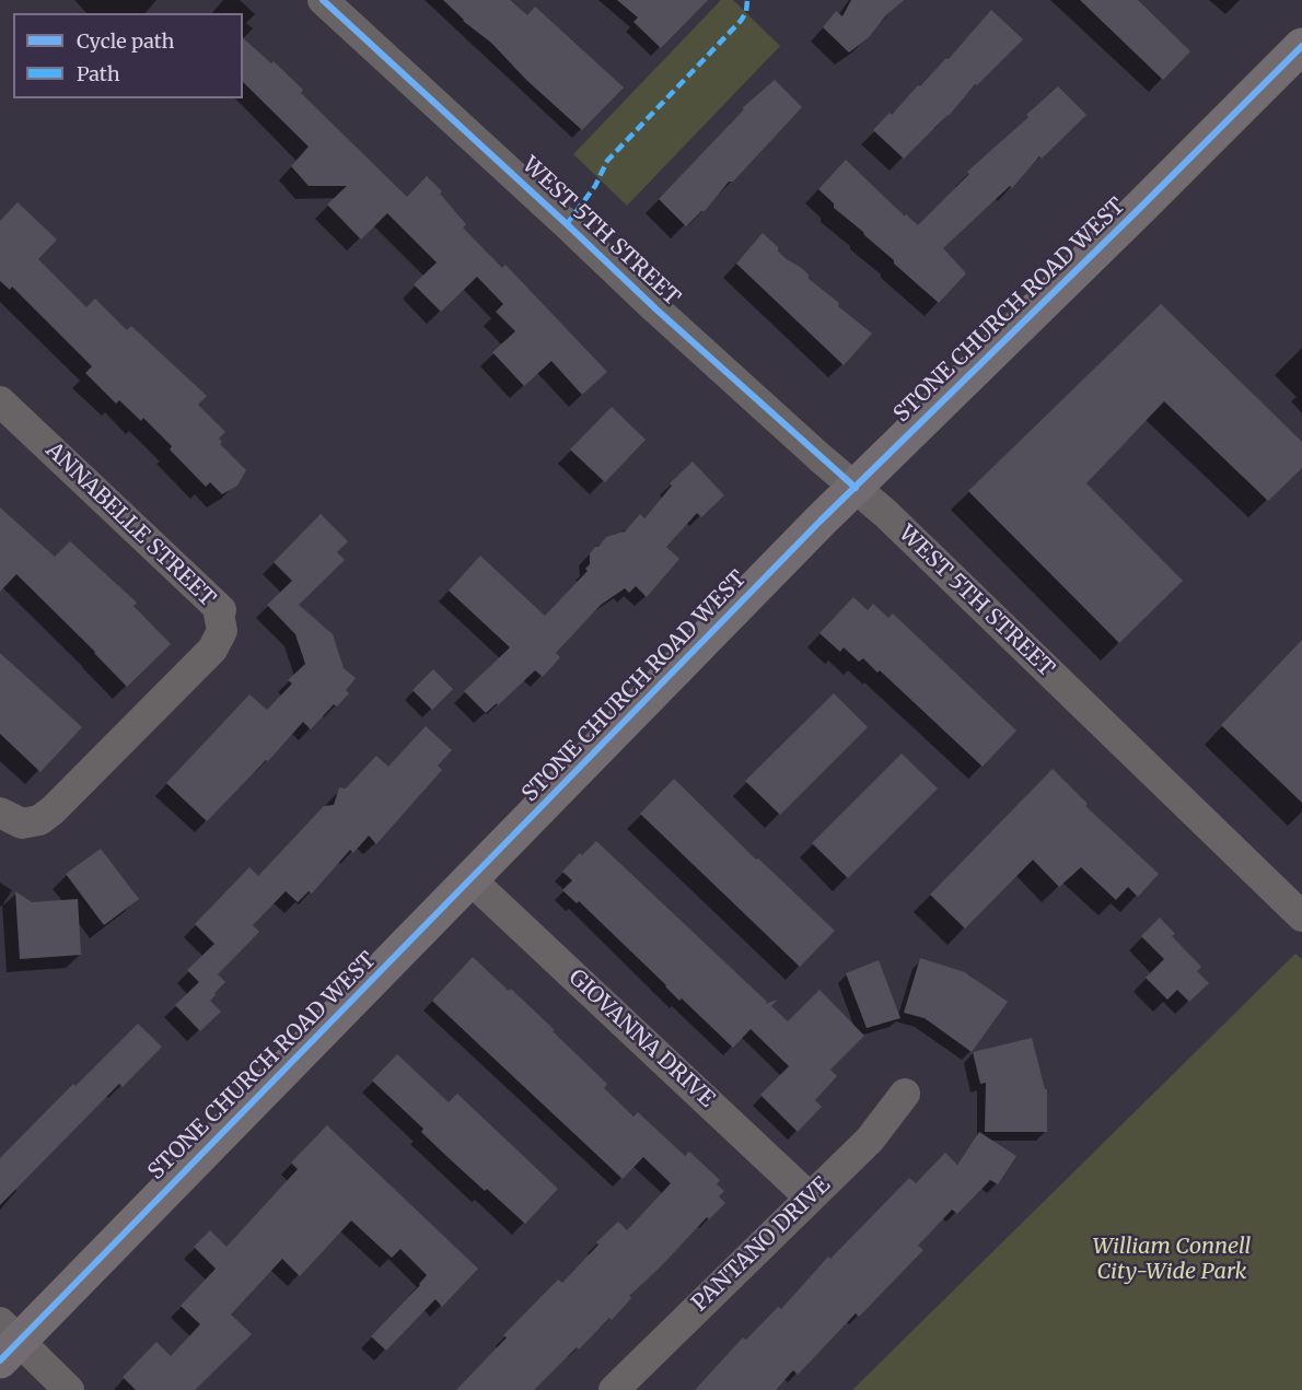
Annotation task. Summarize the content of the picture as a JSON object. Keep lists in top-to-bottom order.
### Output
{
  "streets": {
    "main road": ["STONE CHURCH ROAD WEST"],
    "street": [
      "WEST 5TH STREET",
      "ANNABELLE STREET",
      "GIOVANNA DRIVE",
      "PANTANO DRIVE"
    ]
  },
  "crossings": [
    ["WEST 5TH STREET", "STONE CHURCH ROAD WEST"],
    ["STONE CHURCH ROAD WEST", "GIOVANNA DRIVE"],
    ["GIOVANNA DRIVE", "PANTANO DRIVE"]
  ],
  "parks": ["William Connell City-Wide Park"],
  "legend": ["Cycle path", "Path"]
}
